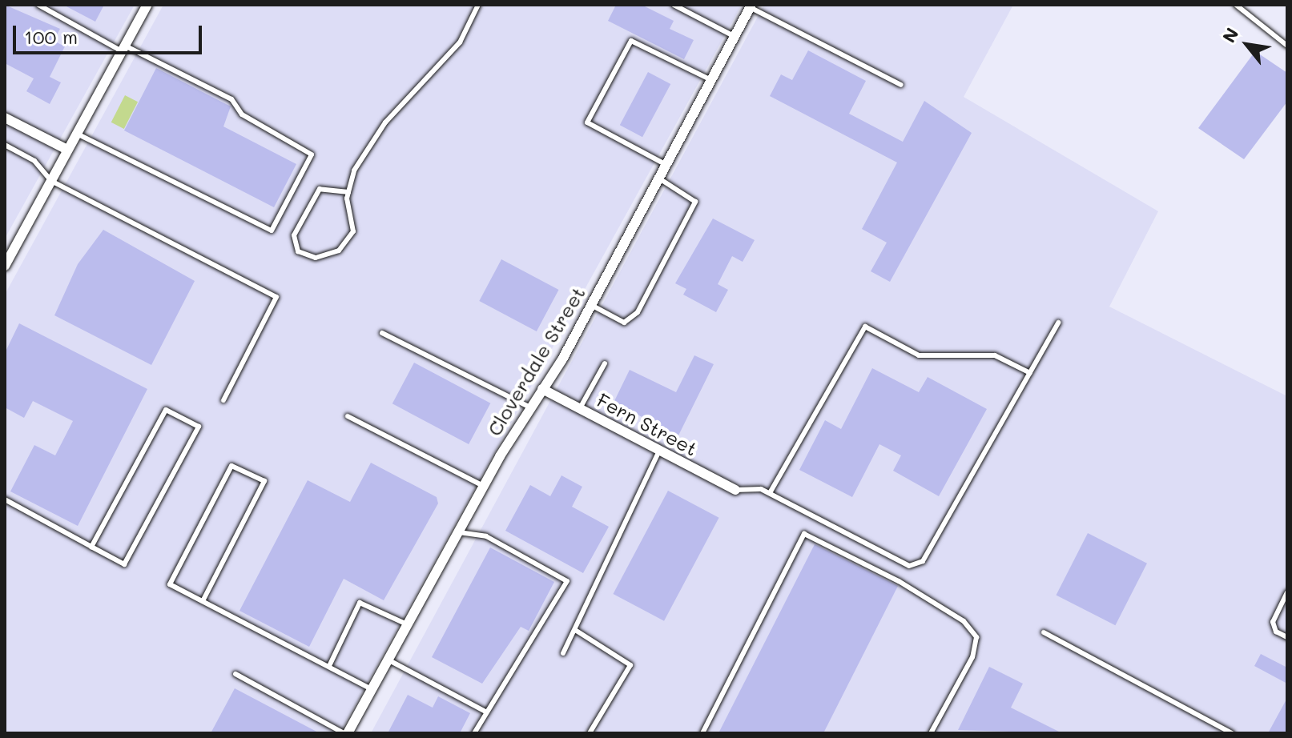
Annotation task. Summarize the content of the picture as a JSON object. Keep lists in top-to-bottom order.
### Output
{
  "streets": {
    "street": ["Cloverdale Street", "Fern Street"]
  },
  "crossings": [
    ["Cloverdale Street", "Fern Street"]
  ],
  "scale_bar": "100 m",
  "north": "top left"
}
